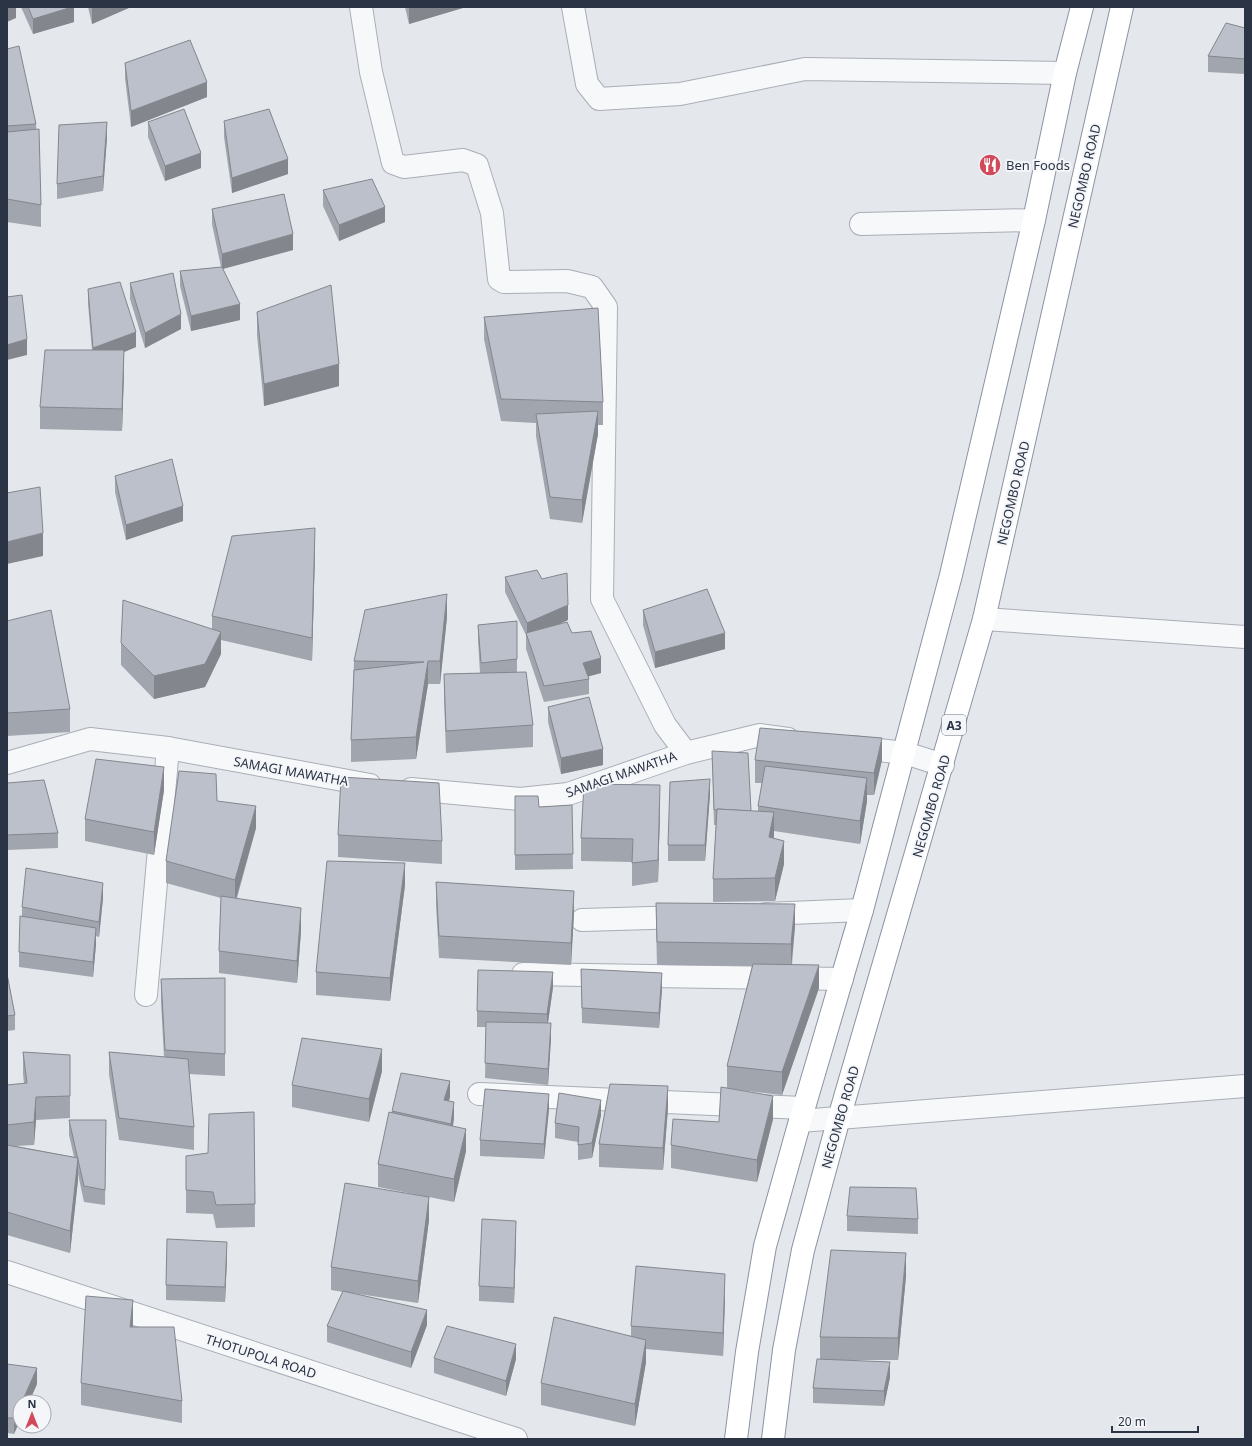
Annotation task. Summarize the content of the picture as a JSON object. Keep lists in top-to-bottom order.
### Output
{
  "streets": {
    "highway": ["NEGOMBO ROAD", "A3"],
    "street": ["SAMAGI MAWATHA", "THOTUPOLA ROAD"]
  },
  "places": {
    "restaurant": ["Ben Foods"]
  },
  "scale_bar": "20 m",
  "north": "top"
}
